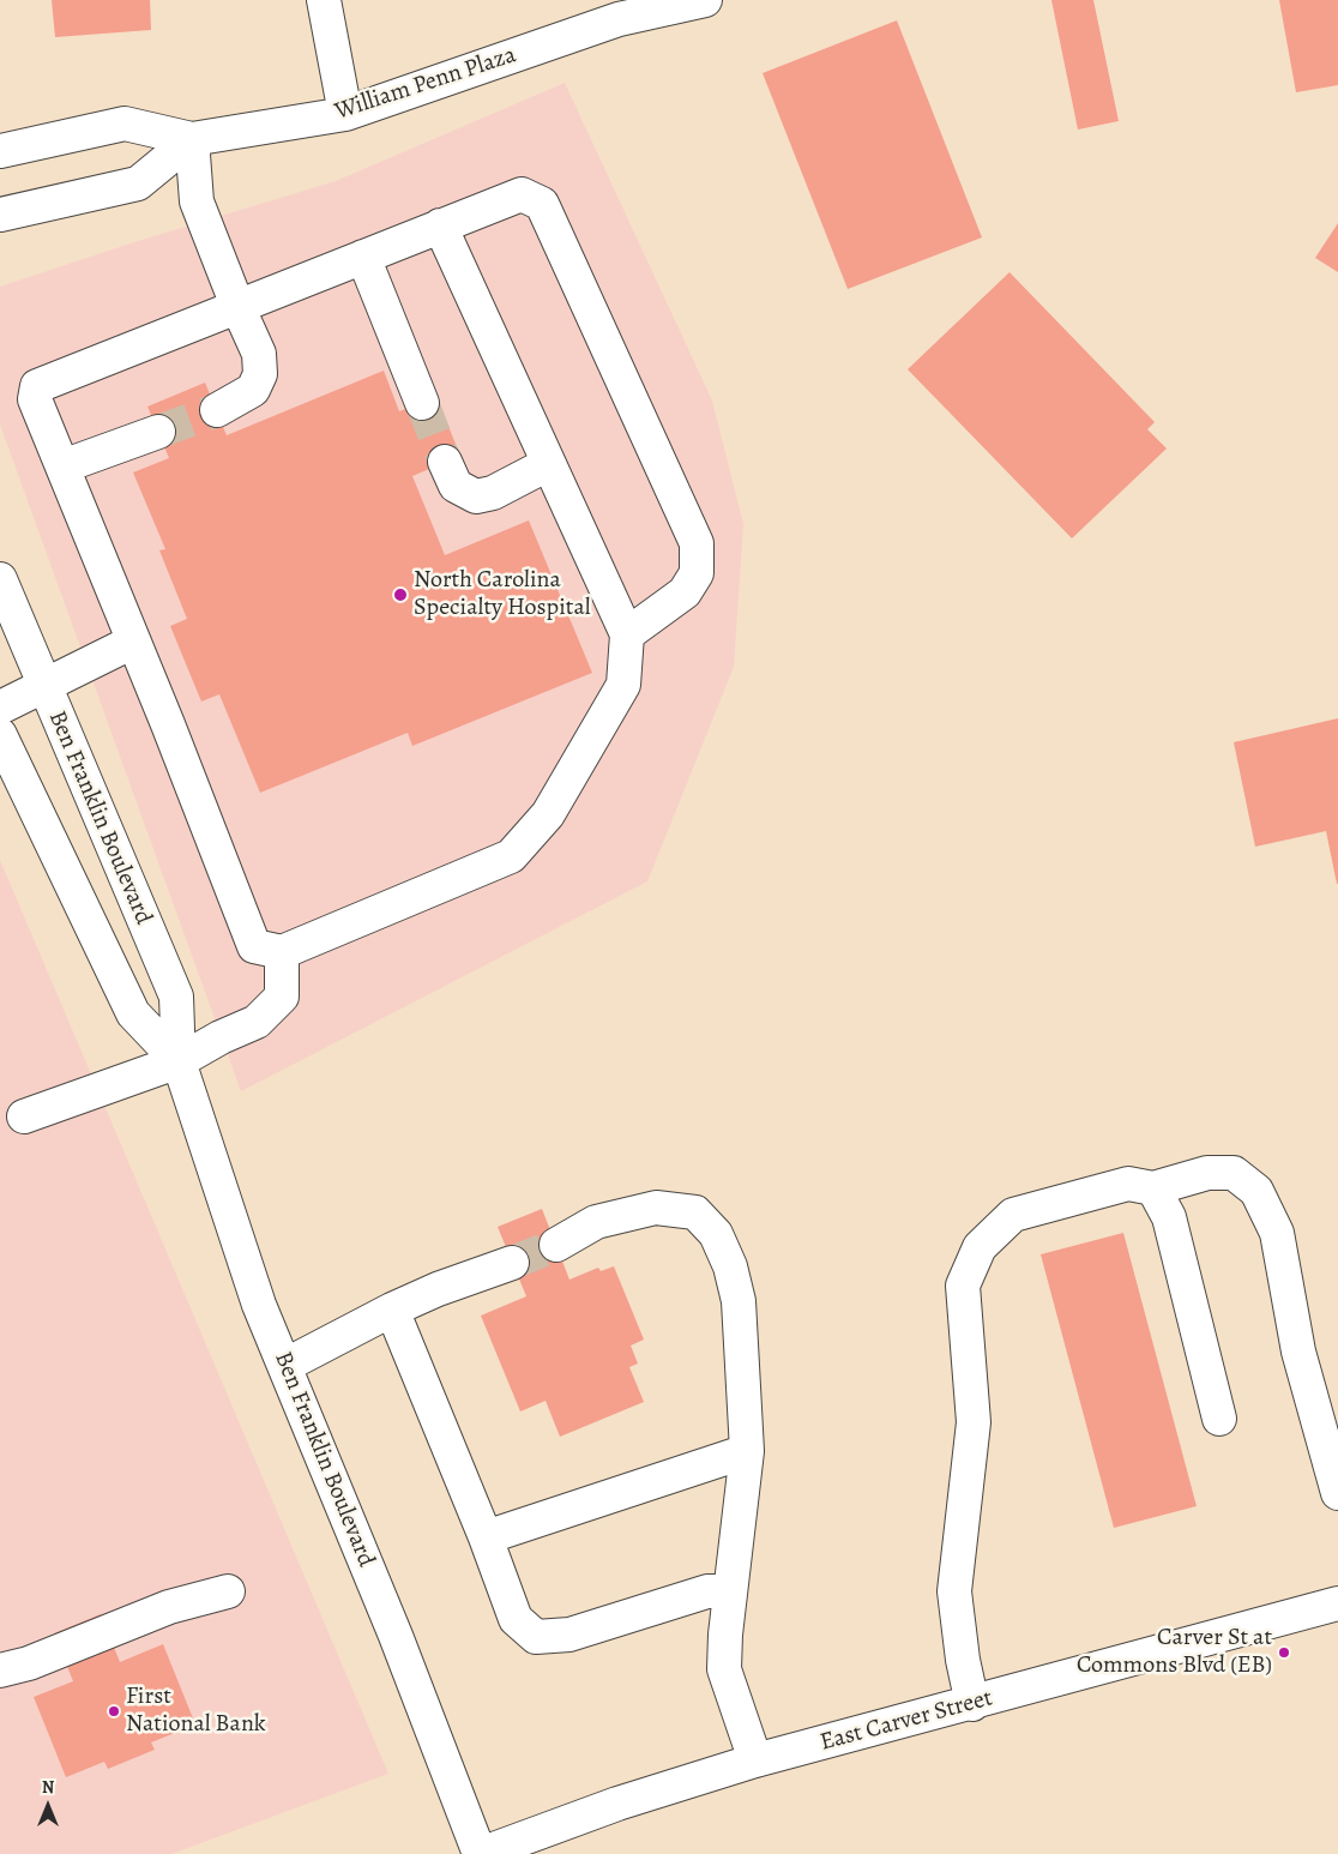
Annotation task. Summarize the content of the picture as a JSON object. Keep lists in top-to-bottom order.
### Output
{
  "streets": {
    "street": ["William Penn Plaza", "Ben Franklin Boulevard", "East Carver Street"]
  },
  "crossings": [
    ["Ben Franklin Boulevard", "East Carver Street"]
  ],
  "places": ["North Carolina Specialty Hospital", "Carver St at Commons Blvd (EB)", "First National Bank"],
  "north": "top"
}
